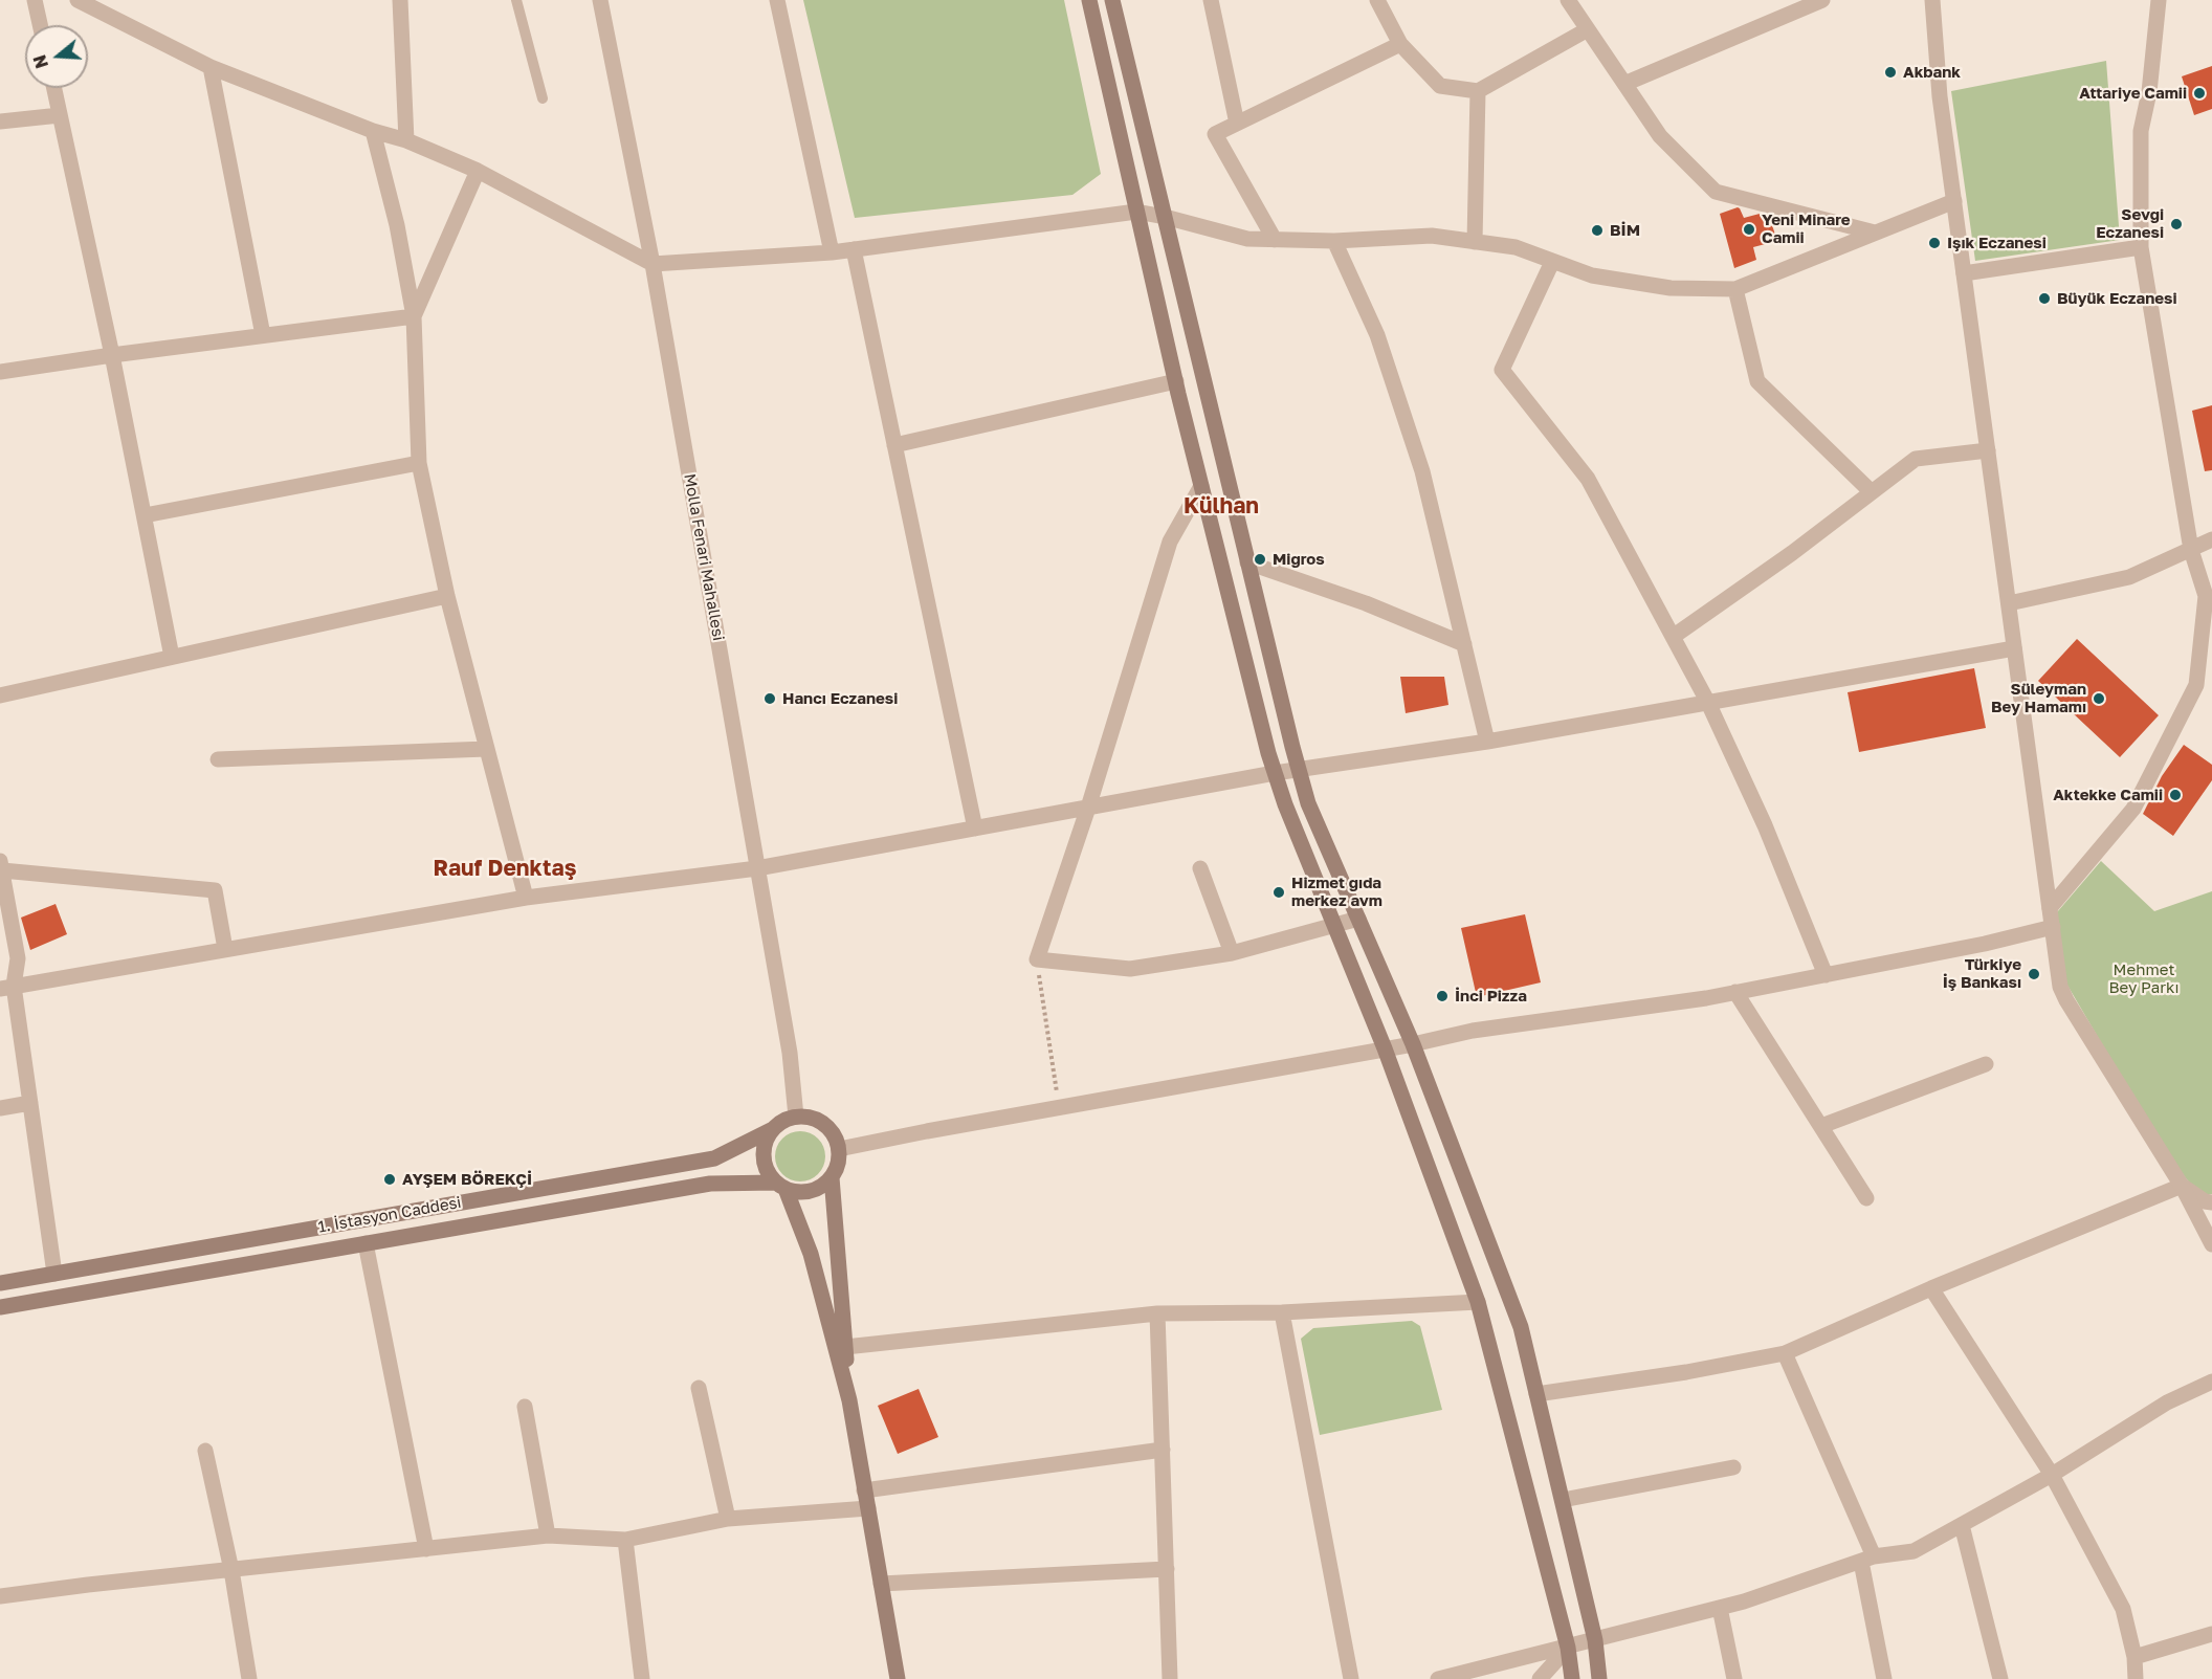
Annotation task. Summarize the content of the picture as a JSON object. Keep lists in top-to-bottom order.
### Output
{
  "streets": {
    "main road": ["1. İstasyon Caddesi"],
    "street": ["Molla Fenari Mahallesi"]
  },
  "crossings": [
    ["Molla Fenari Mahallesi", "1. İstasyon Caddesi"]
  ],
  "districts": ["Külhan", "Rauf Denktaş"],
  "parks": ["Mehmet Bey Parkı"],
  "places": [
    "Akbank",
    "Attariye Camii",
    "Sevgi Eczanesi",
    "Yeni Minare Camii",
    "BİM",
    "Işık Eczanesi",
    "Büyük Eczanesi",
    "Migros",
    "Hancı Eczanesi",
    "Süleyman Bey Hamamı",
    "Aktekke Camii",
    "Hizmet gıda merkez avm",
    "Türkiye İş Bankası",
    "İnci Pizza",
    "AYŞEM BÖREKÇİ"
  ],
  "north": "left"
}
